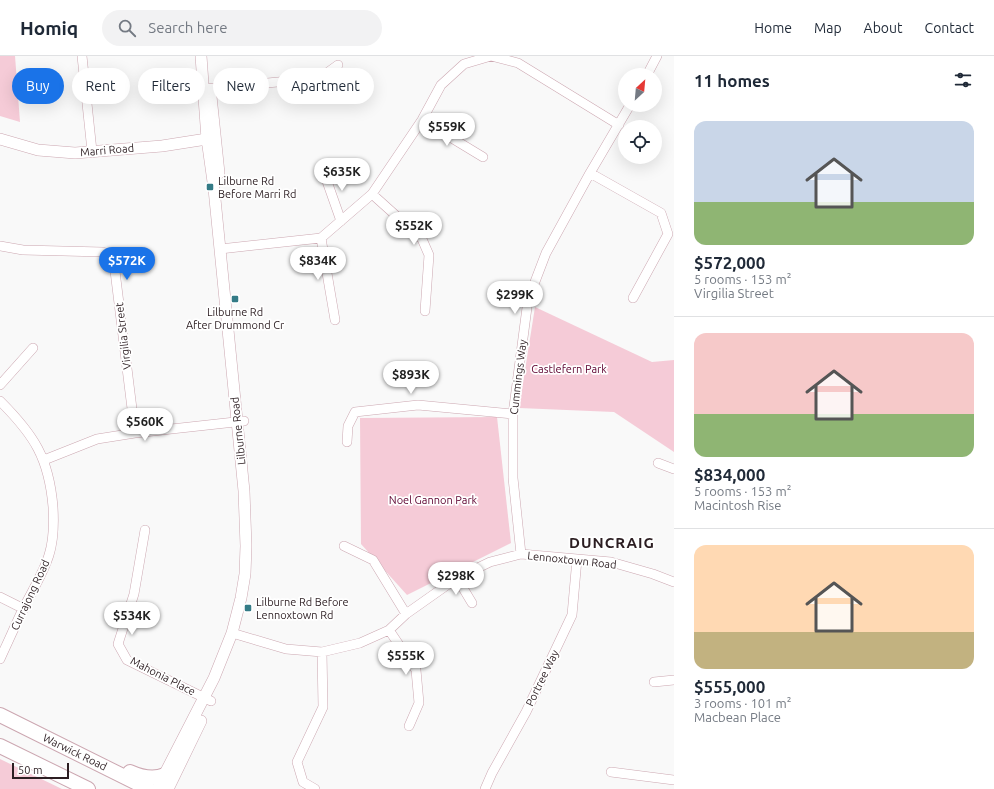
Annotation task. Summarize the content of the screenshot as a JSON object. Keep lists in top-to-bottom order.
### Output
{
  "streets": {
    "main road": ["Warwick Road"],
    "street": [
      "Marri Road",
      "Virgilia Street",
      "Cummings Way",
      "Lilburne Road",
      "Lennoxtown Road",
      "Currajong Road",
      "Mahonia Place",
      "Portree Way"
    ]
  },
  "crossings": [
    ["Marri Road", "Lilburne Road"],
    ["Cummings Way", "Lennoxtown Road"],
    ["Lilburne Road", "Lennoxtown Road"],
    ["Lilburne Road", "Mahonia Place"],
    ["Lennoxtown Road", "Portree Way"]
  ],
  "districts": ["DUNCRAIG"],
  "parks": ["Castlefern Park", "Noel Gannon Park"],
  "places": {
    "transit": ["Lilburne Rd Before Marri Rd", "Lilburne Rd After Drummond Cr", "Lilburne Rd Before Lennoxtown Rd"]
  },
  "scale_bar": "50 m",
  "north": "top right",
  "page": {
    "header": "Homiq",
    "search": "Search here",
    "nav": [
      "Home",
      "Map",
      "About",
      "Contact"
    ],
    "heading": "11 homes",
    "chip": [
      "Buy",
      "Rent",
      "Filters",
      "New",
      "Apartment"
    ],
    "list": [
      {
        "name": "$572,000",
        "note": "5 rooms · 153 m² · Virgilia Street"
      },
      {
        "name": "$834,000",
        "note": "5 rooms · 153 m² · Macintosh Rise"
      },
      {
        "name": "$555,000",
        "note": "3 rooms · 101 m² · Macbean Place"
      }
    ],
    "price": [
      "$559K",
      "$635K",
      "$552K",
      "$572K",
      "$834K",
      "$299K",
      "$893K",
      "$560K",
      "$298K",
      "$534K",
      "$555K"
    ],
    "scale": "50 m"
  }
}
